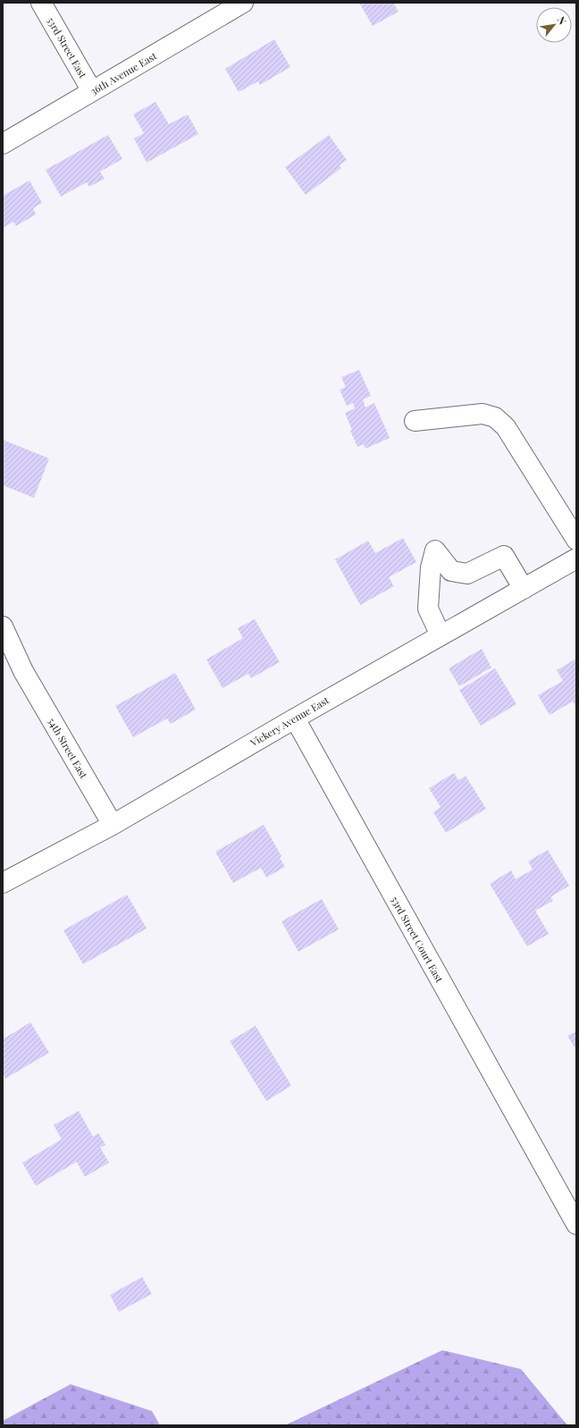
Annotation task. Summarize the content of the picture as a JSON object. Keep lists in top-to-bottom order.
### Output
{
  "streets": {
    "street": [
      "53rd Street East",
      "36th Avenue East",
      "Vickery Avenue East",
      "54th Street East",
      "53rd Street Court East"
    ]
  },
  "crossings": [
    ["53rd Street East", "36th Avenue East"],
    ["Vickery Avenue East", "54th Street East"],
    ["Vickery Avenue East", "53rd Street Court East"]
  ],
  "north": "top right"
}
